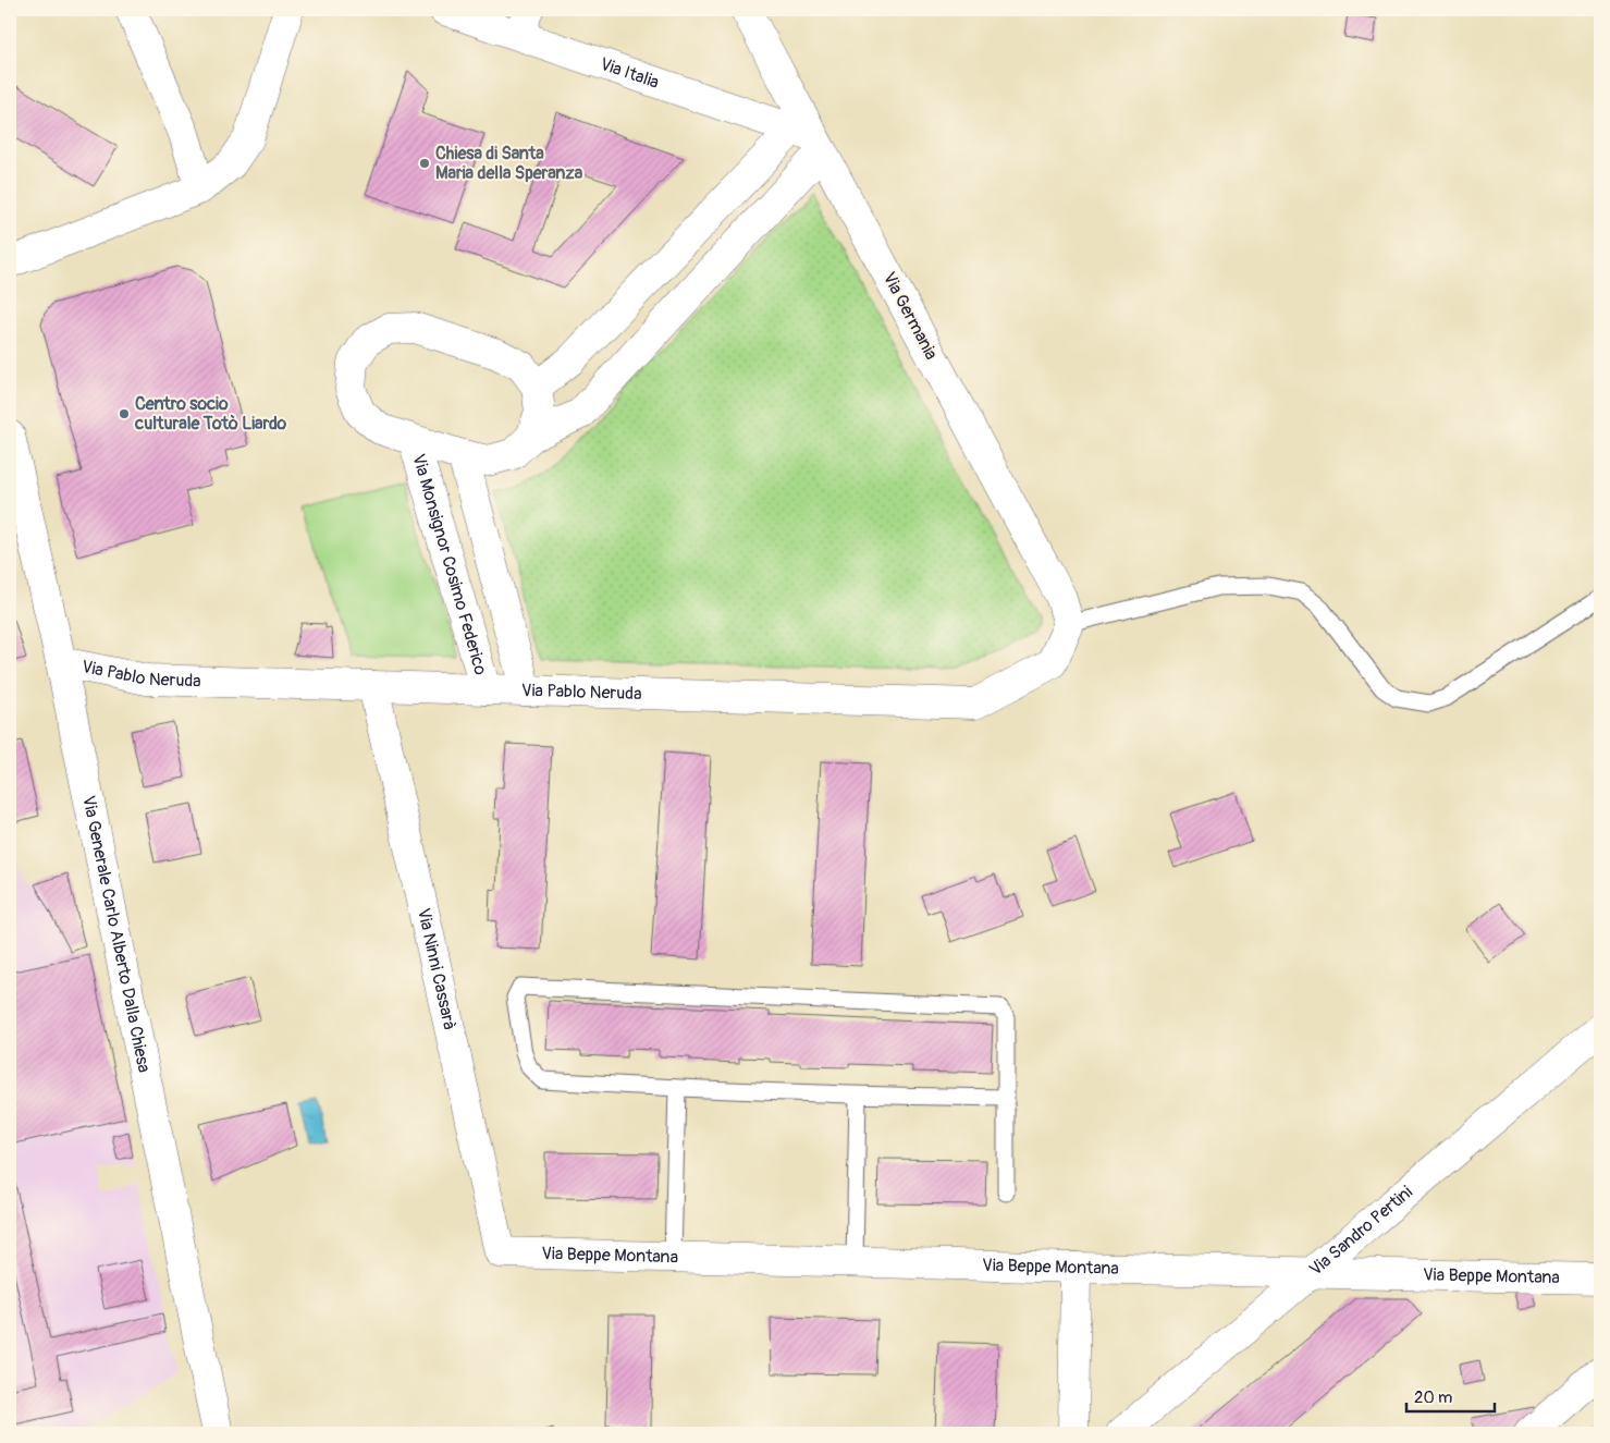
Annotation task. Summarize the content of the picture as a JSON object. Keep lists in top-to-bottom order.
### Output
{
  "streets": {
    "street": [
      "Via Italia",
      "Via Germania",
      "Via Monsignor Cosimo Federico",
      "Via Pablo Neruda",
      "Via Generale Carlo Alberto Dalla Chiesa",
      "Via Ninni Cassarà",
      "Via Sandro Pertini",
      "Via Beppe Montana"
    ]
  },
  "crossings": [
    ["Via Italia", "Via Germania"],
    ["Via Germania", "Via Pablo Neruda"],
    ["Via Monsignor Cosimo Federico", "Via Pablo Neruda"],
    ["Via Pablo Neruda", "Via Generale Carlo Alberto Dalla Chiesa"],
    ["Via Pablo Neruda", "Via Ninni Cassarà"],
    ["Via Ninni Cassarà", "Via Beppe Montana"],
    ["Via Sandro Pertini", "Via Beppe Montana"]
  ],
  "places": ["Chiesa di Santa Maria della Speranza", "Centro socio culturale Totò Liardo"],
  "scale_bar": "20 m"
}
